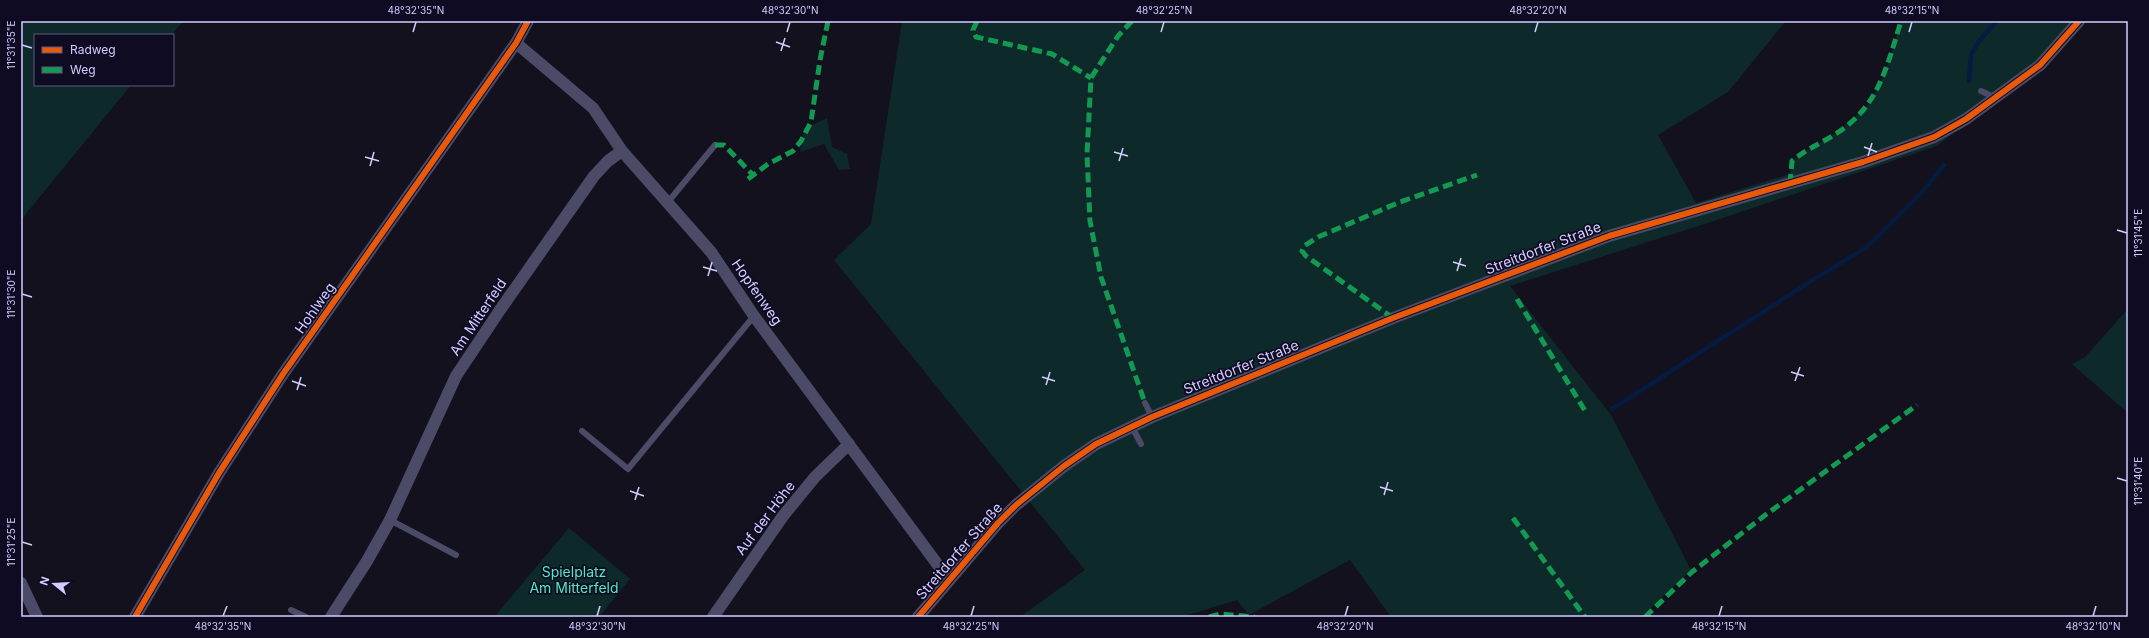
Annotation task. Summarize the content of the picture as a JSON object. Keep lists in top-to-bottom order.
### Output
{
  "streets": {
    "street": [
      "Streitdorfer Straße",
      "Hopfenweg",
      "Hohlweg",
      "Am Mitterfeld",
      "Auf der Höhe"
    ]
  },
  "crossings": [
    ["Streitdorfer Straße", "Hopfenweg"],
    ["Hopfenweg", "Hohlweg"],
    ["Hopfenweg", "Am Mitterfeld"],
    ["Hopfenweg", "Auf der Höhe"]
  ],
  "parks": ["Spielplatz Am Mitterfeld"],
  "legend": ["Radweg", "Weg"],
  "north": "left",
  "coordinates": [
    "48°32'35\"N",
    "48°32'30\"N",
    "48°32'25\"N",
    "48°32'20\"N",
    "48°32'15\"N",
    "11°31'35\"E",
    "11°31'45\"E",
    "11°31'30\"E",
    "11°31'40\"E",
    "11°31'25\"E",
    "48°32'10\"N"
  ]
}
